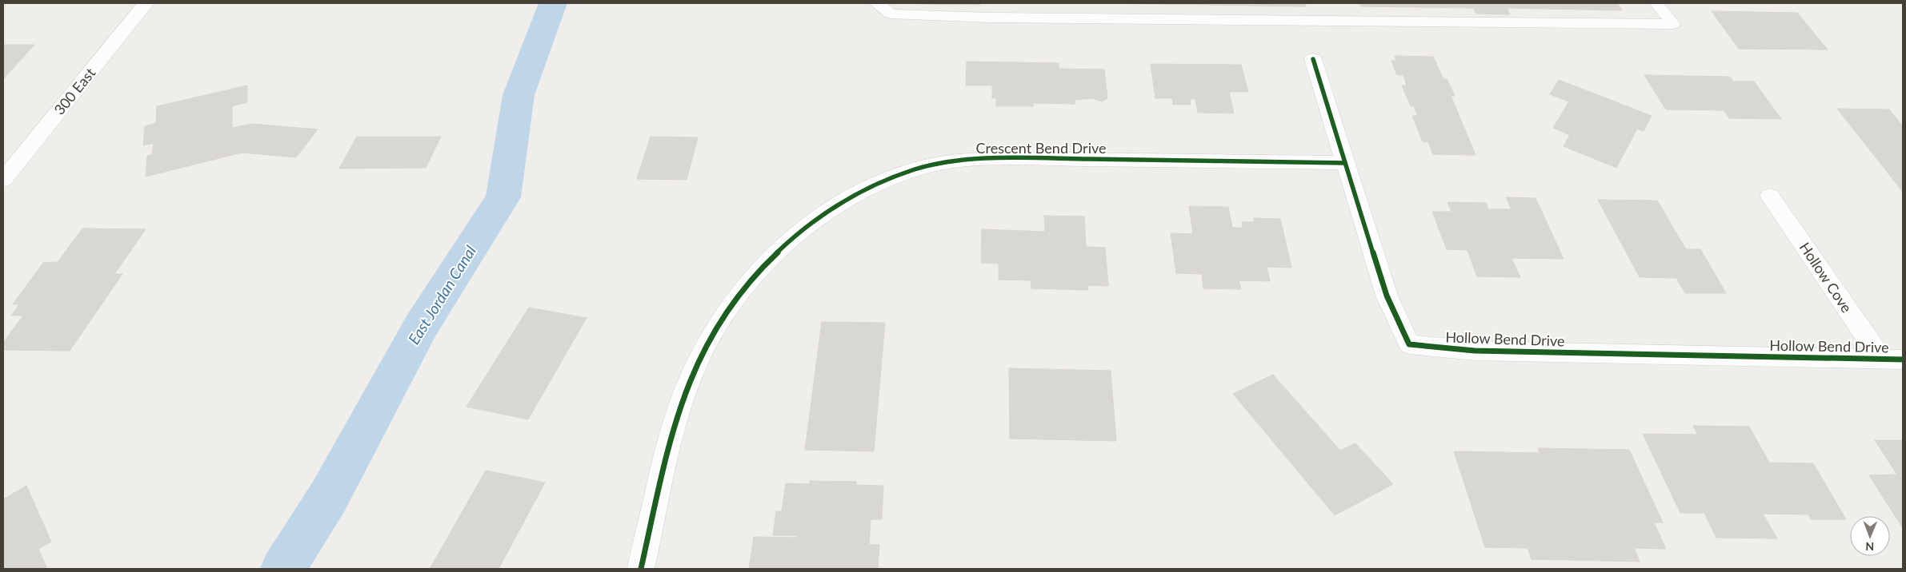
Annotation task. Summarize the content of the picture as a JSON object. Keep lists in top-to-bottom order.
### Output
{
  "streets": {
    "street": [
      "300 East",
      "Crescent Bend Drive",
      "Hollow Cove",
      "Hollow Bend Drive"
    ]
  },
  "crossings": [
    ["Crescent Bend Drive", "Hollow Bend Drive"],
    ["Hollow Cove", "Hollow Bend Drive"]
  ],
  "water": ["East Jordan Canal"],
  "north": "bottom"
}
